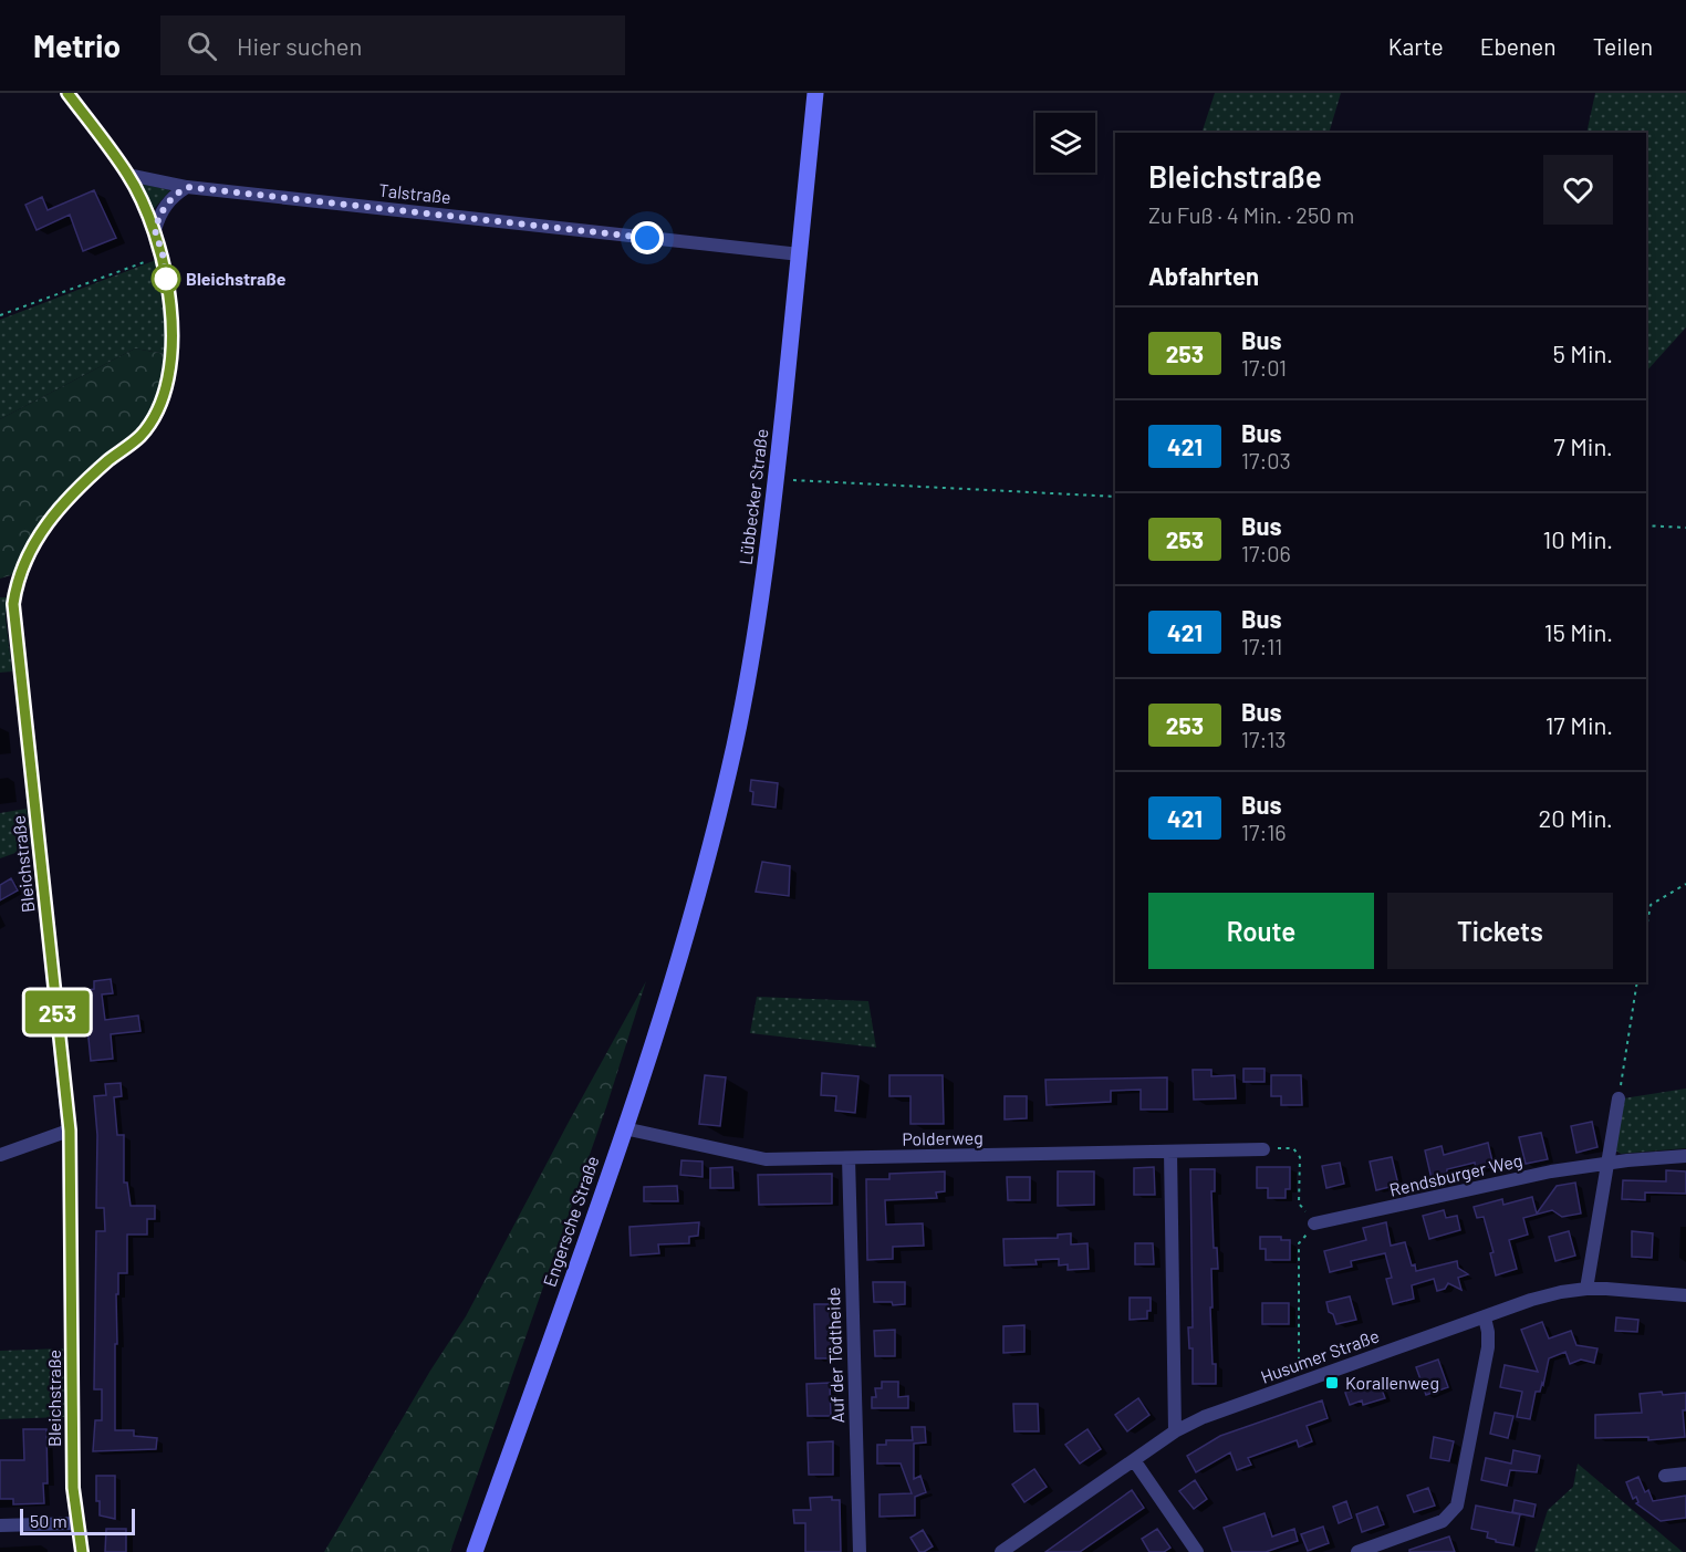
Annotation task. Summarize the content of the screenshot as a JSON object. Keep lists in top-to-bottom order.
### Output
{
  "streets": {
    "main road": ["Lübbecker Straße", "Engersche Straße"],
    "street": [
      "Talstraße",
      "Bleichstraße",
      "Polderweg",
      "Rendsburger Weg",
      "Auf der Tödtheide",
      "Husumer Straße"
    ]
  },
  "crossings": [
    ["Talstraße", "Lübbecker Straße"],
    ["Talstraße", "Bleichstraße"],
    ["Lübbecker Straße", "Engersche Straße"],
    ["Polderweg", "Engersche Straße"],
    ["Polderweg", "Auf der Tödtheide"]
  ],
  "places": {
    "other": ["Bleichstraße"],
    "transit": ["Korallenweg"]
  },
  "lines": ["bus line 253"],
  "scale_bar": "50 m",
  "page": {
    "header": "Metrio",
    "search": "Hier suchen",
    "nav": ["Karte", "Ebenen", "Teilen"],
    "on_map": "253",
    "heading": [
      ["Bleichstraße", "Zu Fuß · 4 Min. · 250 m"],
      "Abfahrten"
    ],
    "list": [
      {
        "mark": "253",
        "name": "Bus",
        "note": "17:01",
        "value": "5 Min."
      },
      {
        "mark": "421",
        "name": "Bus",
        "note": "17:03",
        "value": "7 Min."
      },
      {
        "mark": "253",
        "name": "Bus",
        "note": "17:06",
        "value": "10 Min."
      },
      {
        "mark": "421",
        "name": "Bus",
        "note": "17:11",
        "value": "15 Min."
      },
      {
        "mark": "253",
        "name": "Bus",
        "note": "17:13",
        "value": "17 Min."
      },
      {
        "mark": "421",
        "name": "Bus",
        "note": "17:16",
        "value": "20 Min."
      }
    ],
    "buttons": ["Route", "Tickets"],
    "scale": "50 m"
  }
}
